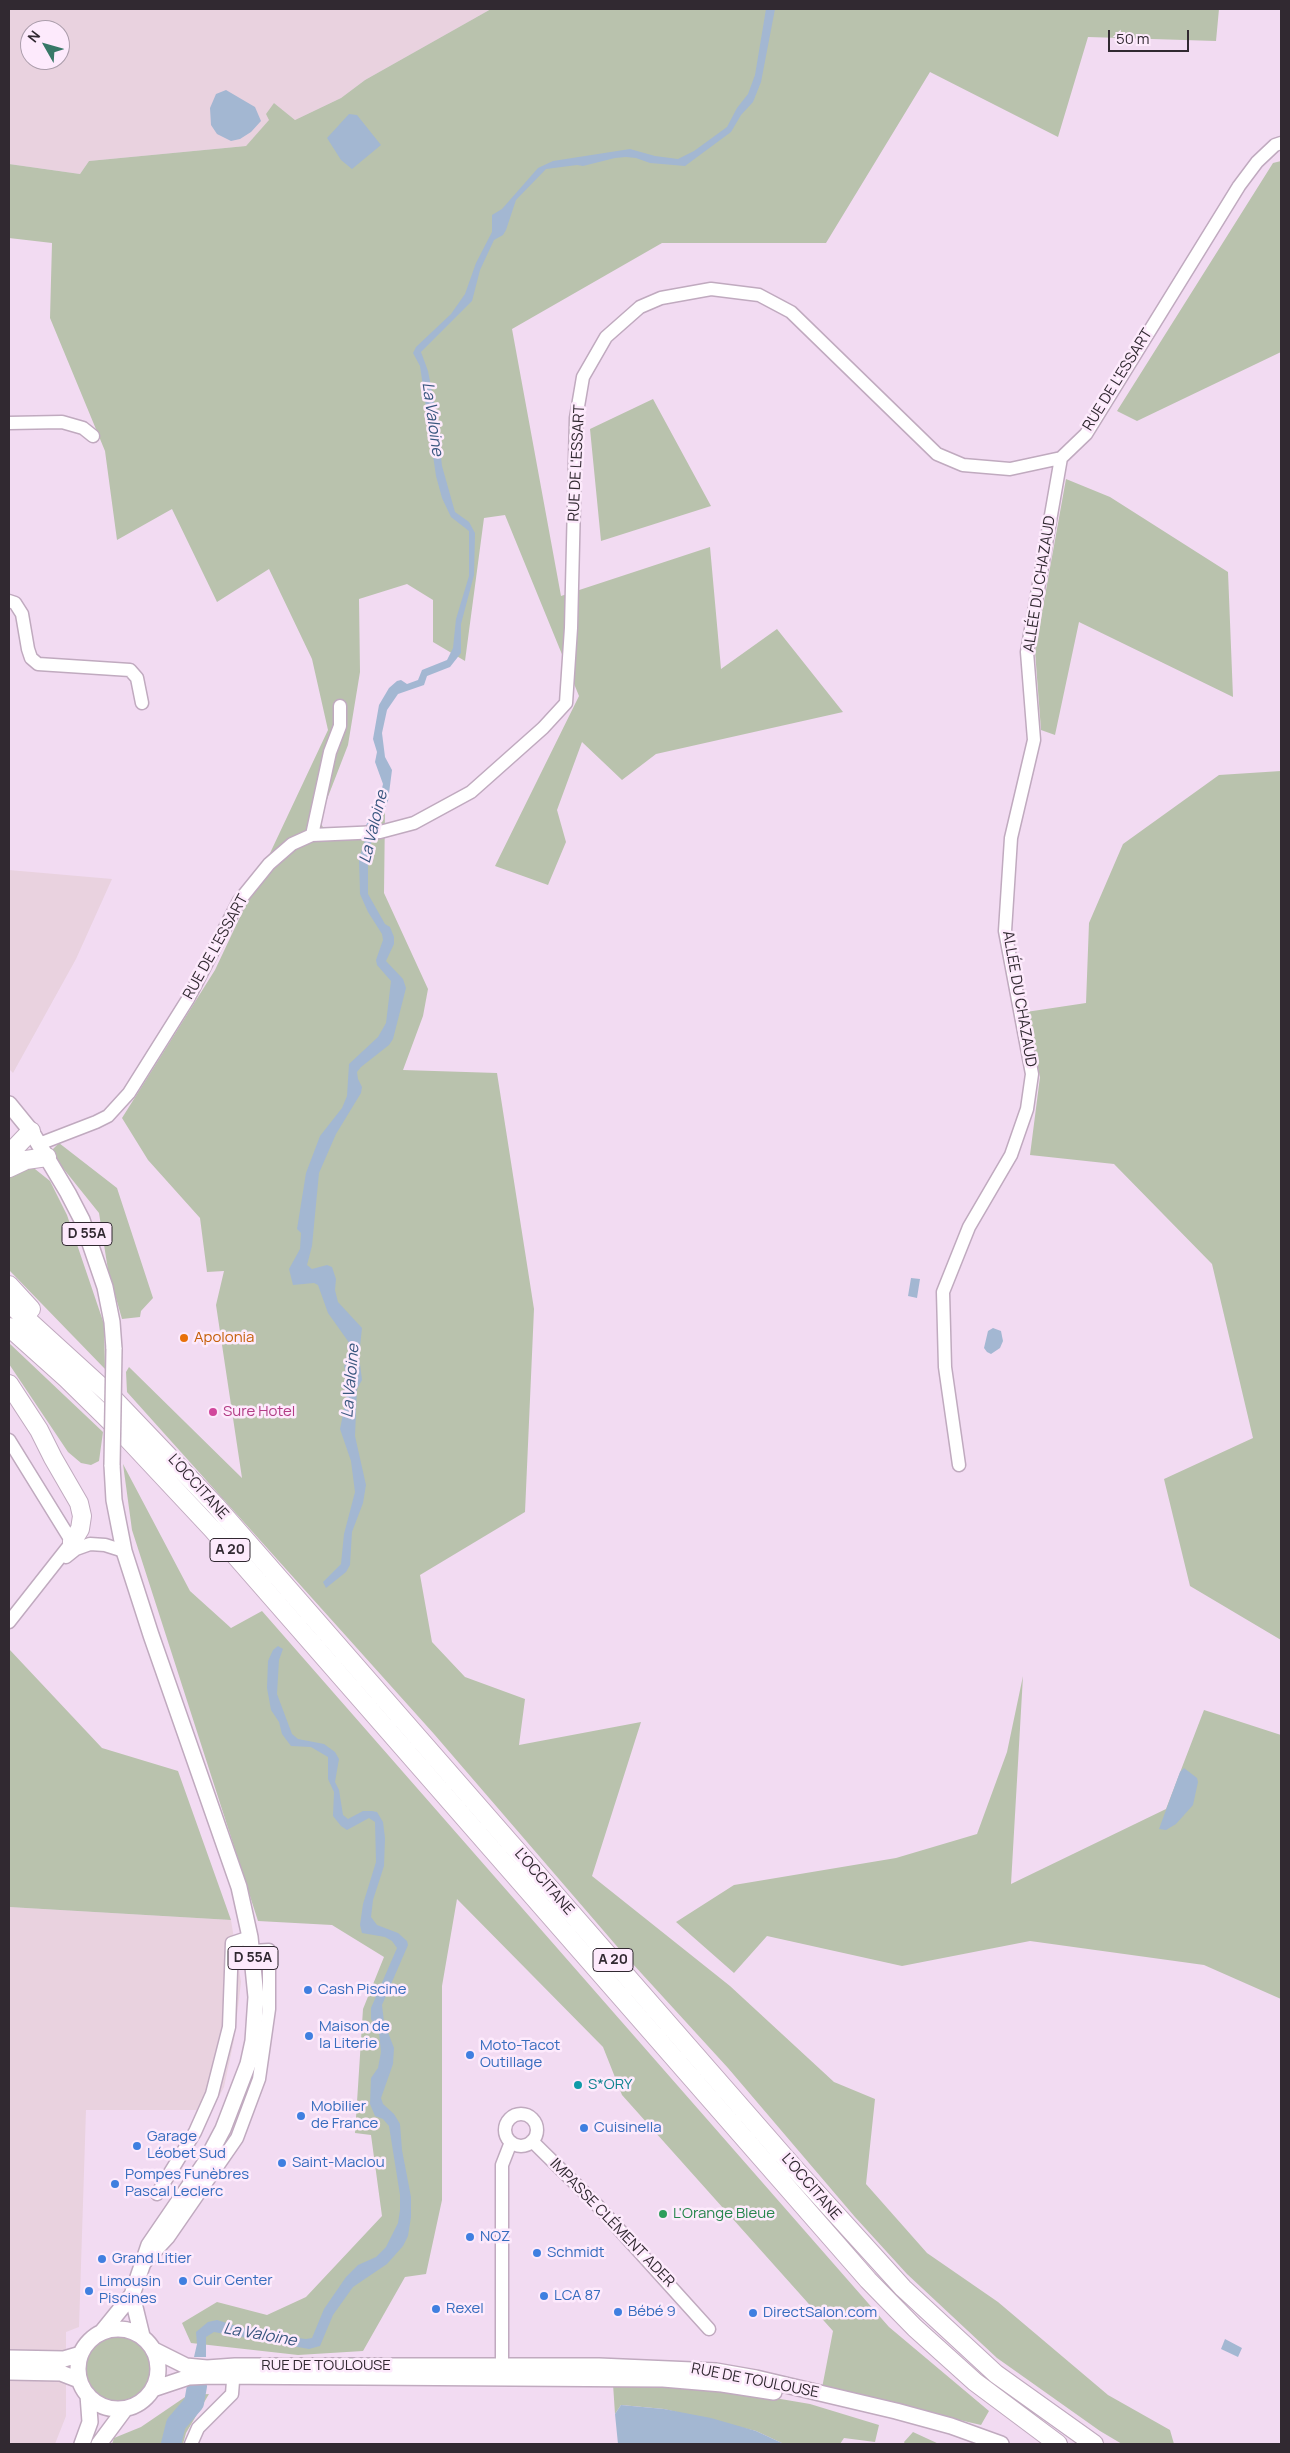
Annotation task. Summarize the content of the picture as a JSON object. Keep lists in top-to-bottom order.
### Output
{
  "streets": {
    "highway": ["L'OCCITANE", "A 20"],
    "main road": ["D 55A", "RUE DE TOULOUSE"],
    "street": ["RUE DE L'ESSART", "ALLÉE DU CHAZAUD", "IMPASSE CLÉMENT ADER"]
  },
  "crossings": [
    ["RUE DE L'ESSART", "ALLÉE DU CHAZAUD"],
    ["RUE DE L'ESSART", "D 55A"],
    ["D 55A", "RUE DE TOULOUSE"]
  ],
  "water": ["La Valoine"],
  "places": [
    "Apolonia",
    "Sure Hotel",
    "Cash Piscine",
    "Maison de la Literie",
    "Moto-Tacot Outillage",
    "S*ORY",
    "Mobilier de France",
    "Cuisinella",
    "Garage Léobet Sud",
    "Saint-Maclou",
    "Pompes Funèbres Pascal Leclerc",
    "L'Orange Bleue",
    "NOZ",
    "Schmidt",
    "Grand Litier",
    "Cuir Center",
    "Limousin Piscines",
    "LCA 87",
    "Rexel",
    "Bébé 9",
    "DirectSalon.com"
  ],
  "scale_bar": "50 m",
  "north": "top left"
}
